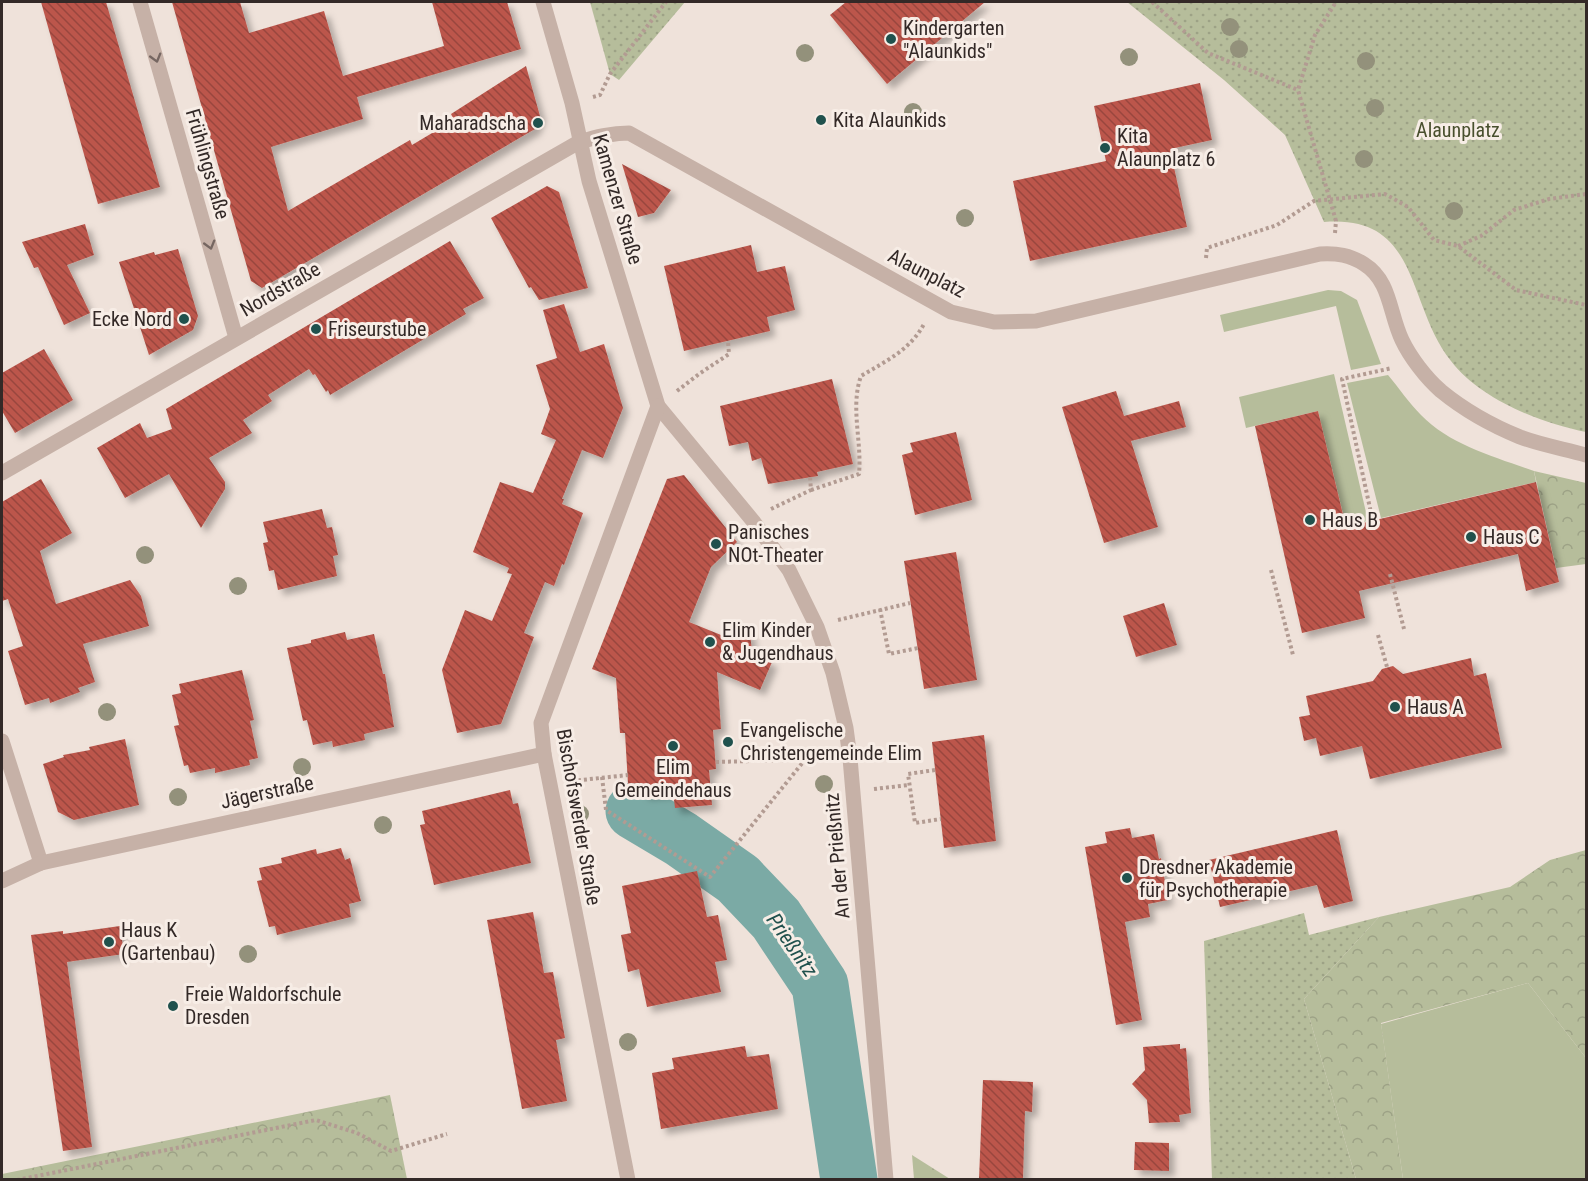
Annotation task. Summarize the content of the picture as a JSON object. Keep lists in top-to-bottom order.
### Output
{
  "streets": {
    "street": [
      "Frühlingstraße",
      "Kamenzer Straße",
      "Alaunplatz",
      "Nordstraße",
      "Jägerstraße",
      "Bischofswerder Straße",
      "An der Prießnitz"
    ]
  },
  "crossings": [
    ["Frühlingstraße", "Nordstraße"],
    ["Kamenzer Straße", "Alaunplatz"],
    ["Kamenzer Straße", "Nordstraße"],
    ["Kamenzer Straße", "Bischofswerder Straße"],
    ["Kamenzer Straße", "An der Prießnitz"],
    ["Alaunplatz", "Nordstraße"],
    ["Jägerstraße", "Bischofswerder Straße"],
    ["Bischofswerder Straße", "An der Prießnitz"]
  ],
  "one_way": ["Frühlingstraße"],
  "water": ["Prießnitz"],
  "parks": ["Alaunplatz"],
  "places": [
    "Kindergarten \"Alaunkids\"",
    "Kita Alaunkids",
    "Maharadscha",
    "Kita Alaunplatz 6",
    "Ecke Nord",
    "Friseurstube",
    "Haus B",
    "Haus C",
    "Panisches NOt-Theater",
    "Elim Kinder & Jugendhaus",
    "Haus A",
    "Evangelische Christengemeinde Elim",
    "Elim Gemeindehaus",
    "Dresdner Akademie für Psychotherapie",
    "Haus K (Gartenbau)",
    "Freie Waldorfschule Dresden"
  ]
}
